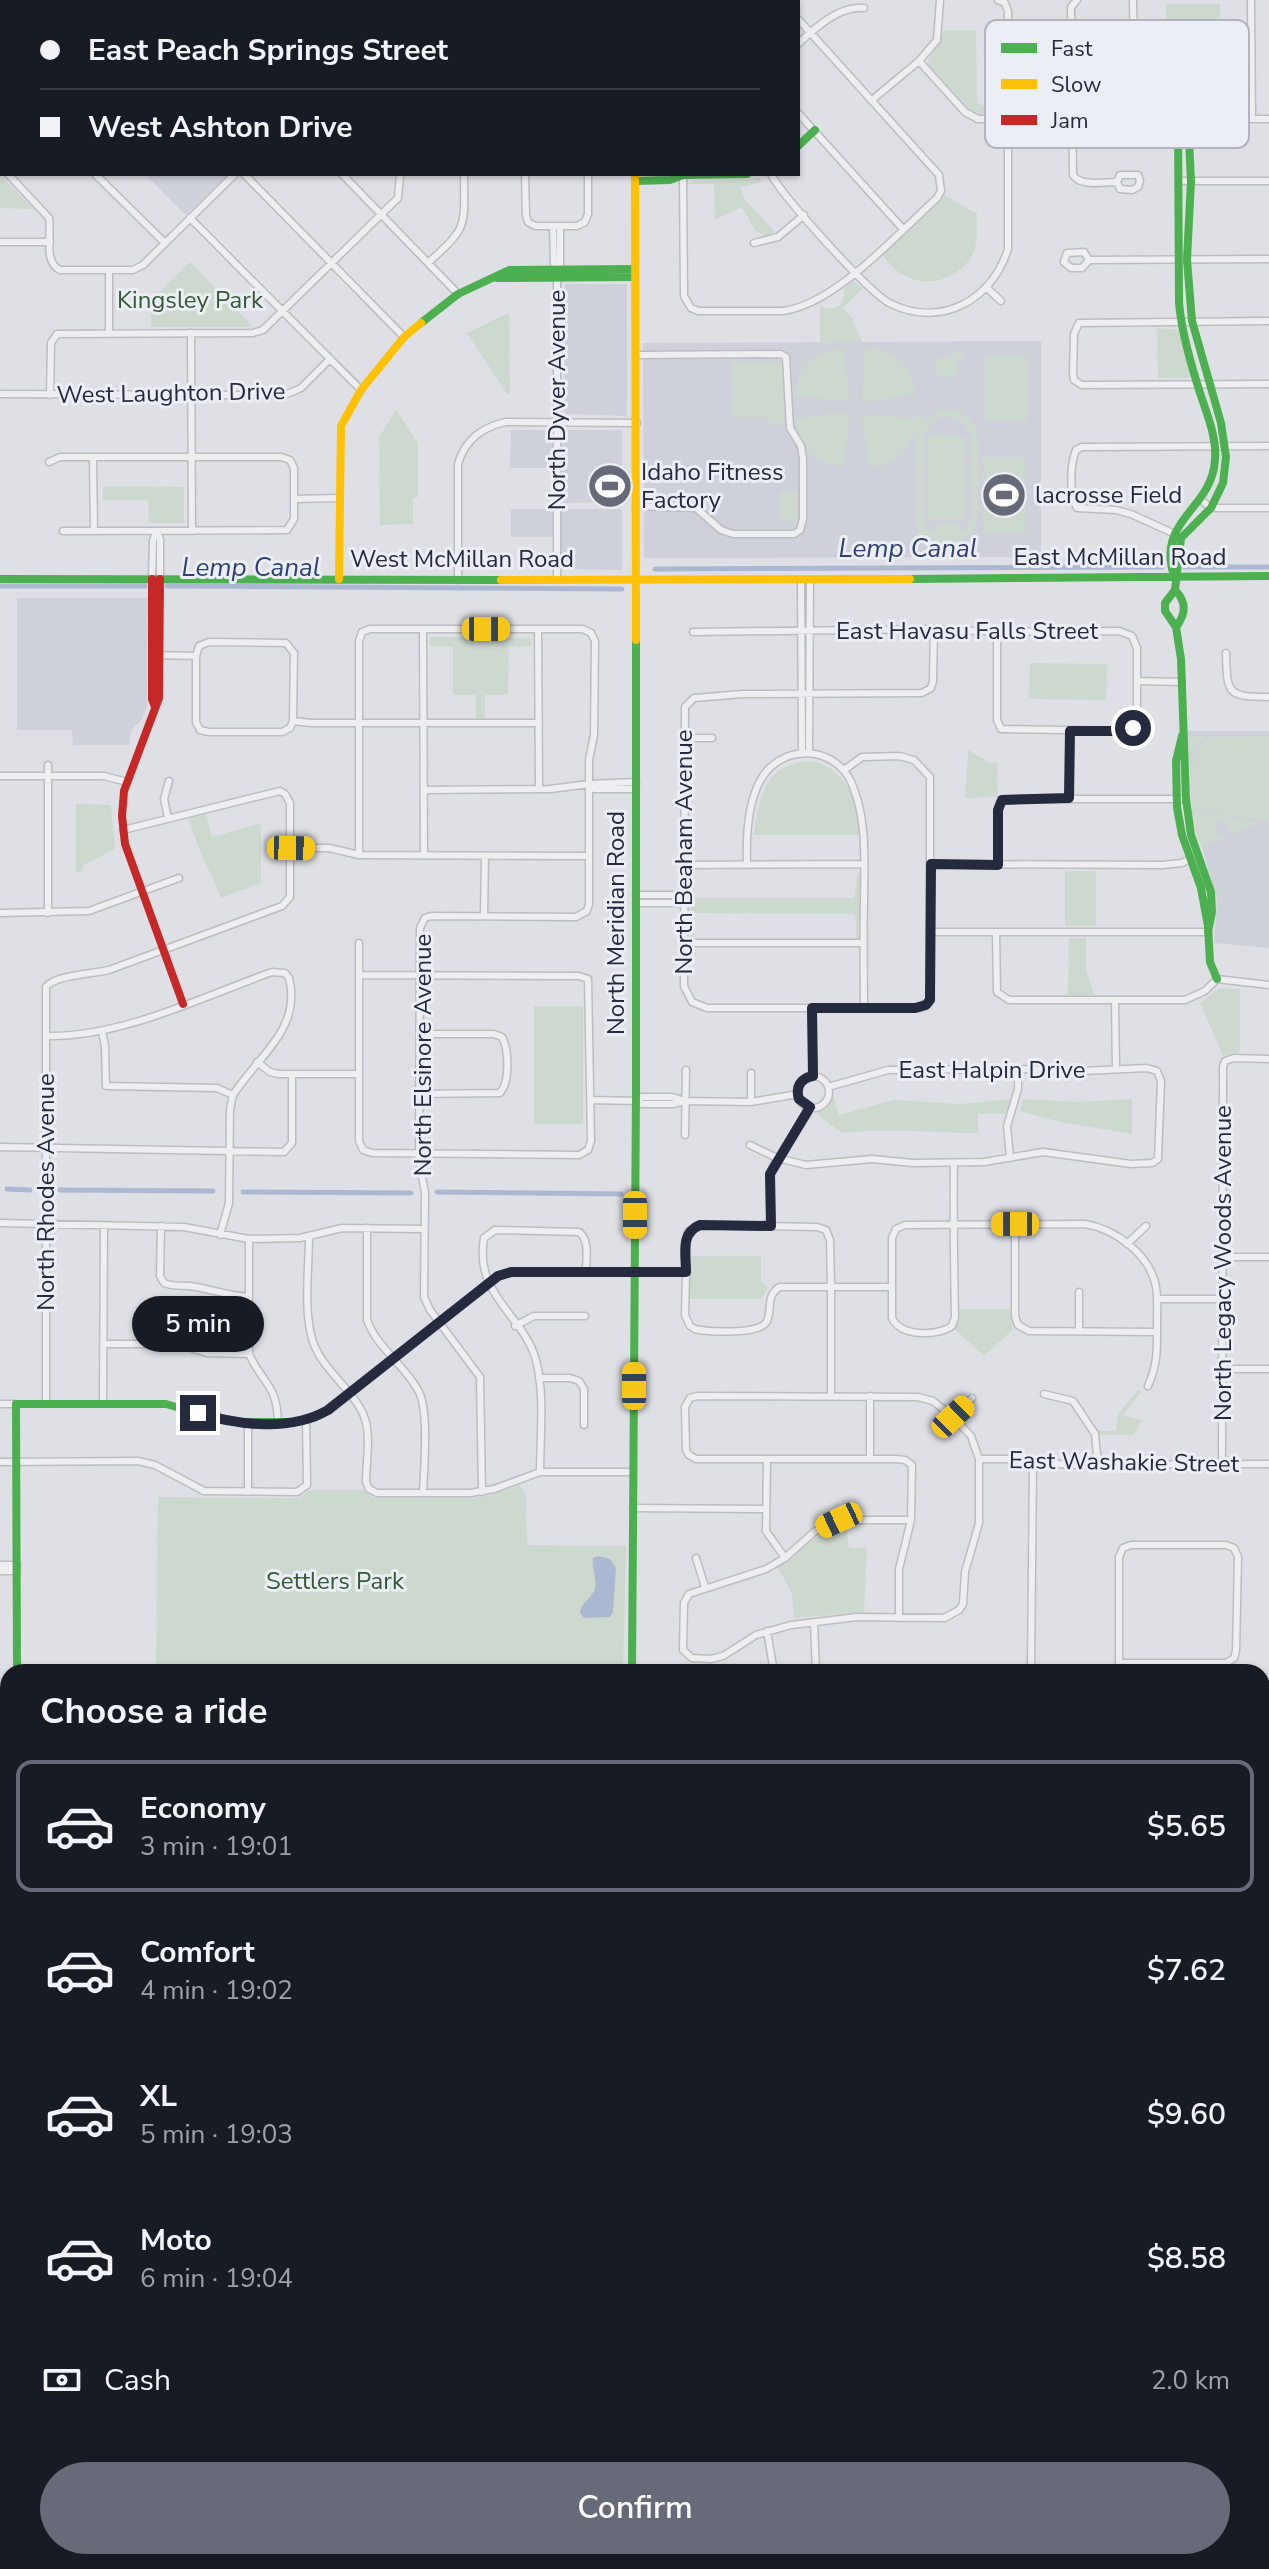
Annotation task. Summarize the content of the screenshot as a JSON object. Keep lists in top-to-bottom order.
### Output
{
  "streets": {
    "street": [
      "West Laughton Drive",
      "North Dyver Avenue",
      "East McMillan Road",
      "West McMillan Road",
      "East Havasu Falls Street",
      "North Beaham Avenue",
      "North Meridian Road",
      "North Elsinore Avenue",
      "East Halpin Drive",
      "North Rhodes Avenue",
      "North Legacy Woods Avenue",
      "East Washakie Street"
    ]
  },
  "crossings": [
    ["North Dyver Avenue", "West McMillan Road"],
    ["East McMillan Road", "West McMillan Road"],
    ["East McMillan Road", "North Meridian Road"],
    ["West McMillan Road", "North Meridian Road"],
    ["North Legacy Woods Avenue", "East Washakie Street"]
  ],
  "water": ["Lemp Canal"],
  "parks": ["Kingsley Park", "Settlers Park"],
  "places": {
    "sports": ["Idaho Fitness Factory", "lacrosse Field"]
  },
  "legend": ["Fast", "Slow", "Jam"],
  "page": {
    "banner": ["East Peach Springs Street", "West Ashton Drive"],
    "bubble": "5 min",
    "heading": "Choose a ride",
    "list": [
      {
        "name": "Economy",
        "note": "3 min · 19:01",
        "value": "$5.65"
      },
      {
        "name": "Comfort",
        "note": "4 min · 19:02",
        "value": "$7.62"
      },
      {
        "name": "XL",
        "note": "5 min · 19:03",
        "value": "$9.60"
      },
      {
        "name": "Moto",
        "note": "6 min · 19:04",
        "value": "$8.58"
      }
    ],
    "pay": ["Cash", "2.0 km"],
    "buttons": "Confirm"
  }
}
